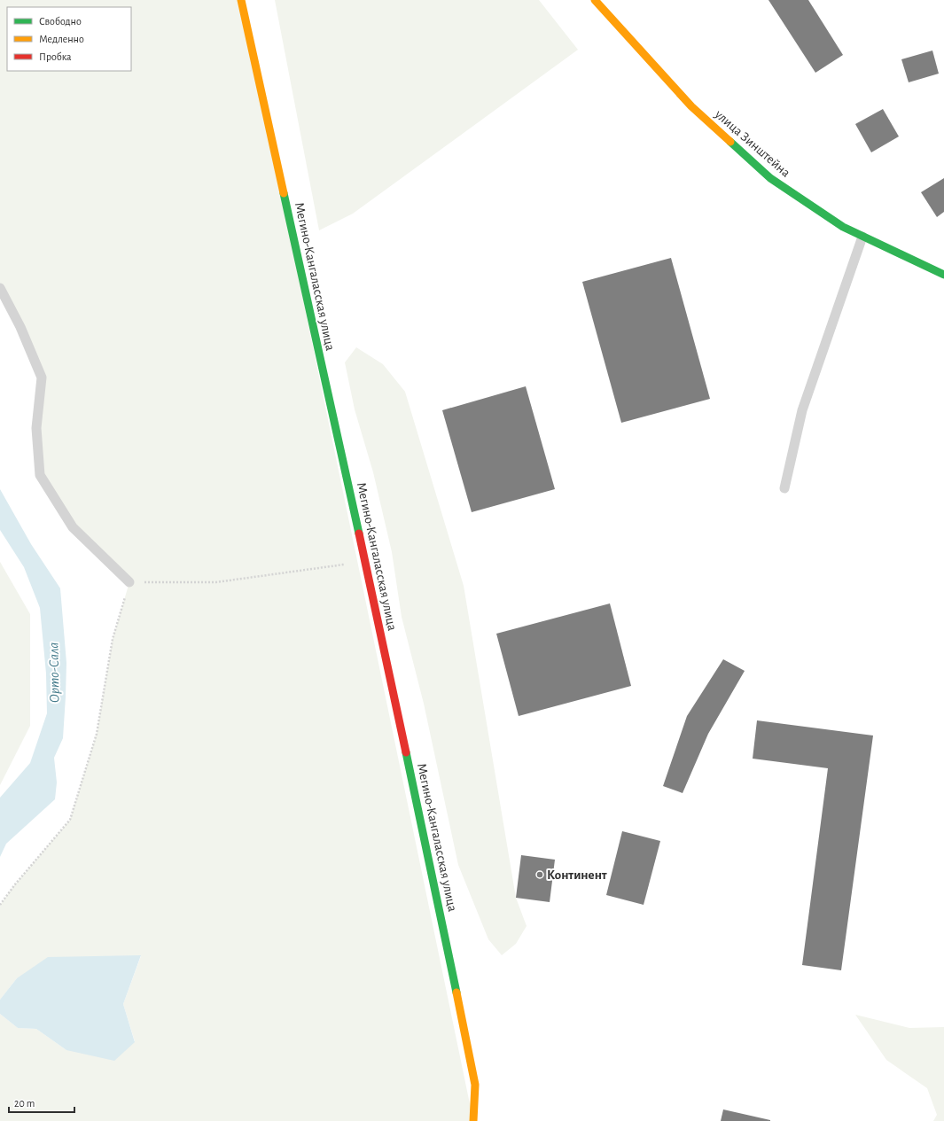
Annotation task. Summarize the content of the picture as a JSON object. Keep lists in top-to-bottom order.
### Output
{
  "streets": {
    "main road": ["улица Зинштейна", "Мегино-Кангаласская улица"]
  },
  "water": ["Орто-Сала"],
  "places": ["Континент"],
  "legend": ["Свободно", "Медленно", "Пробка"],
  "scale_bar": "20 m"
}
